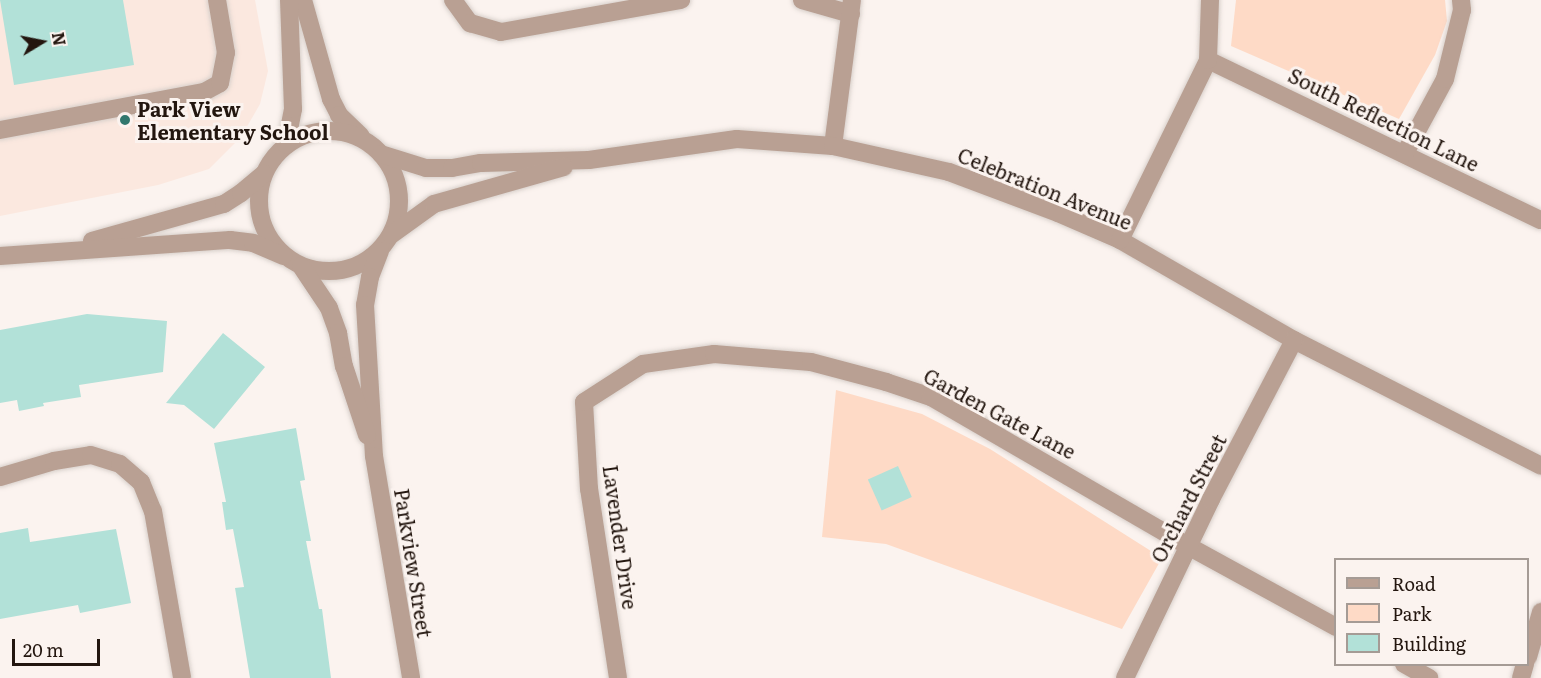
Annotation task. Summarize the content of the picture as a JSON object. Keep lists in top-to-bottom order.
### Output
{
  "streets": {
    "street": [
      "South Reflection Lane",
      "Celebration Avenue",
      "Garden Gate Lane",
      "Orchard Street",
      "Lavender Drive",
      "Parkview Street"
    ]
  },
  "crossings": [
    ["Celebration Avenue", "Orchard Street"],
    ["Celebration Avenue", "Parkview Street"],
    ["Garden Gate Lane", "Orchard Street"],
    ["Garden Gate Lane", "Lavender Drive"]
  ],
  "places": ["Park View Elementary School"],
  "legend": ["Road", "Park", "Building"],
  "scale_bar": "20 m",
  "north": "right"
}
